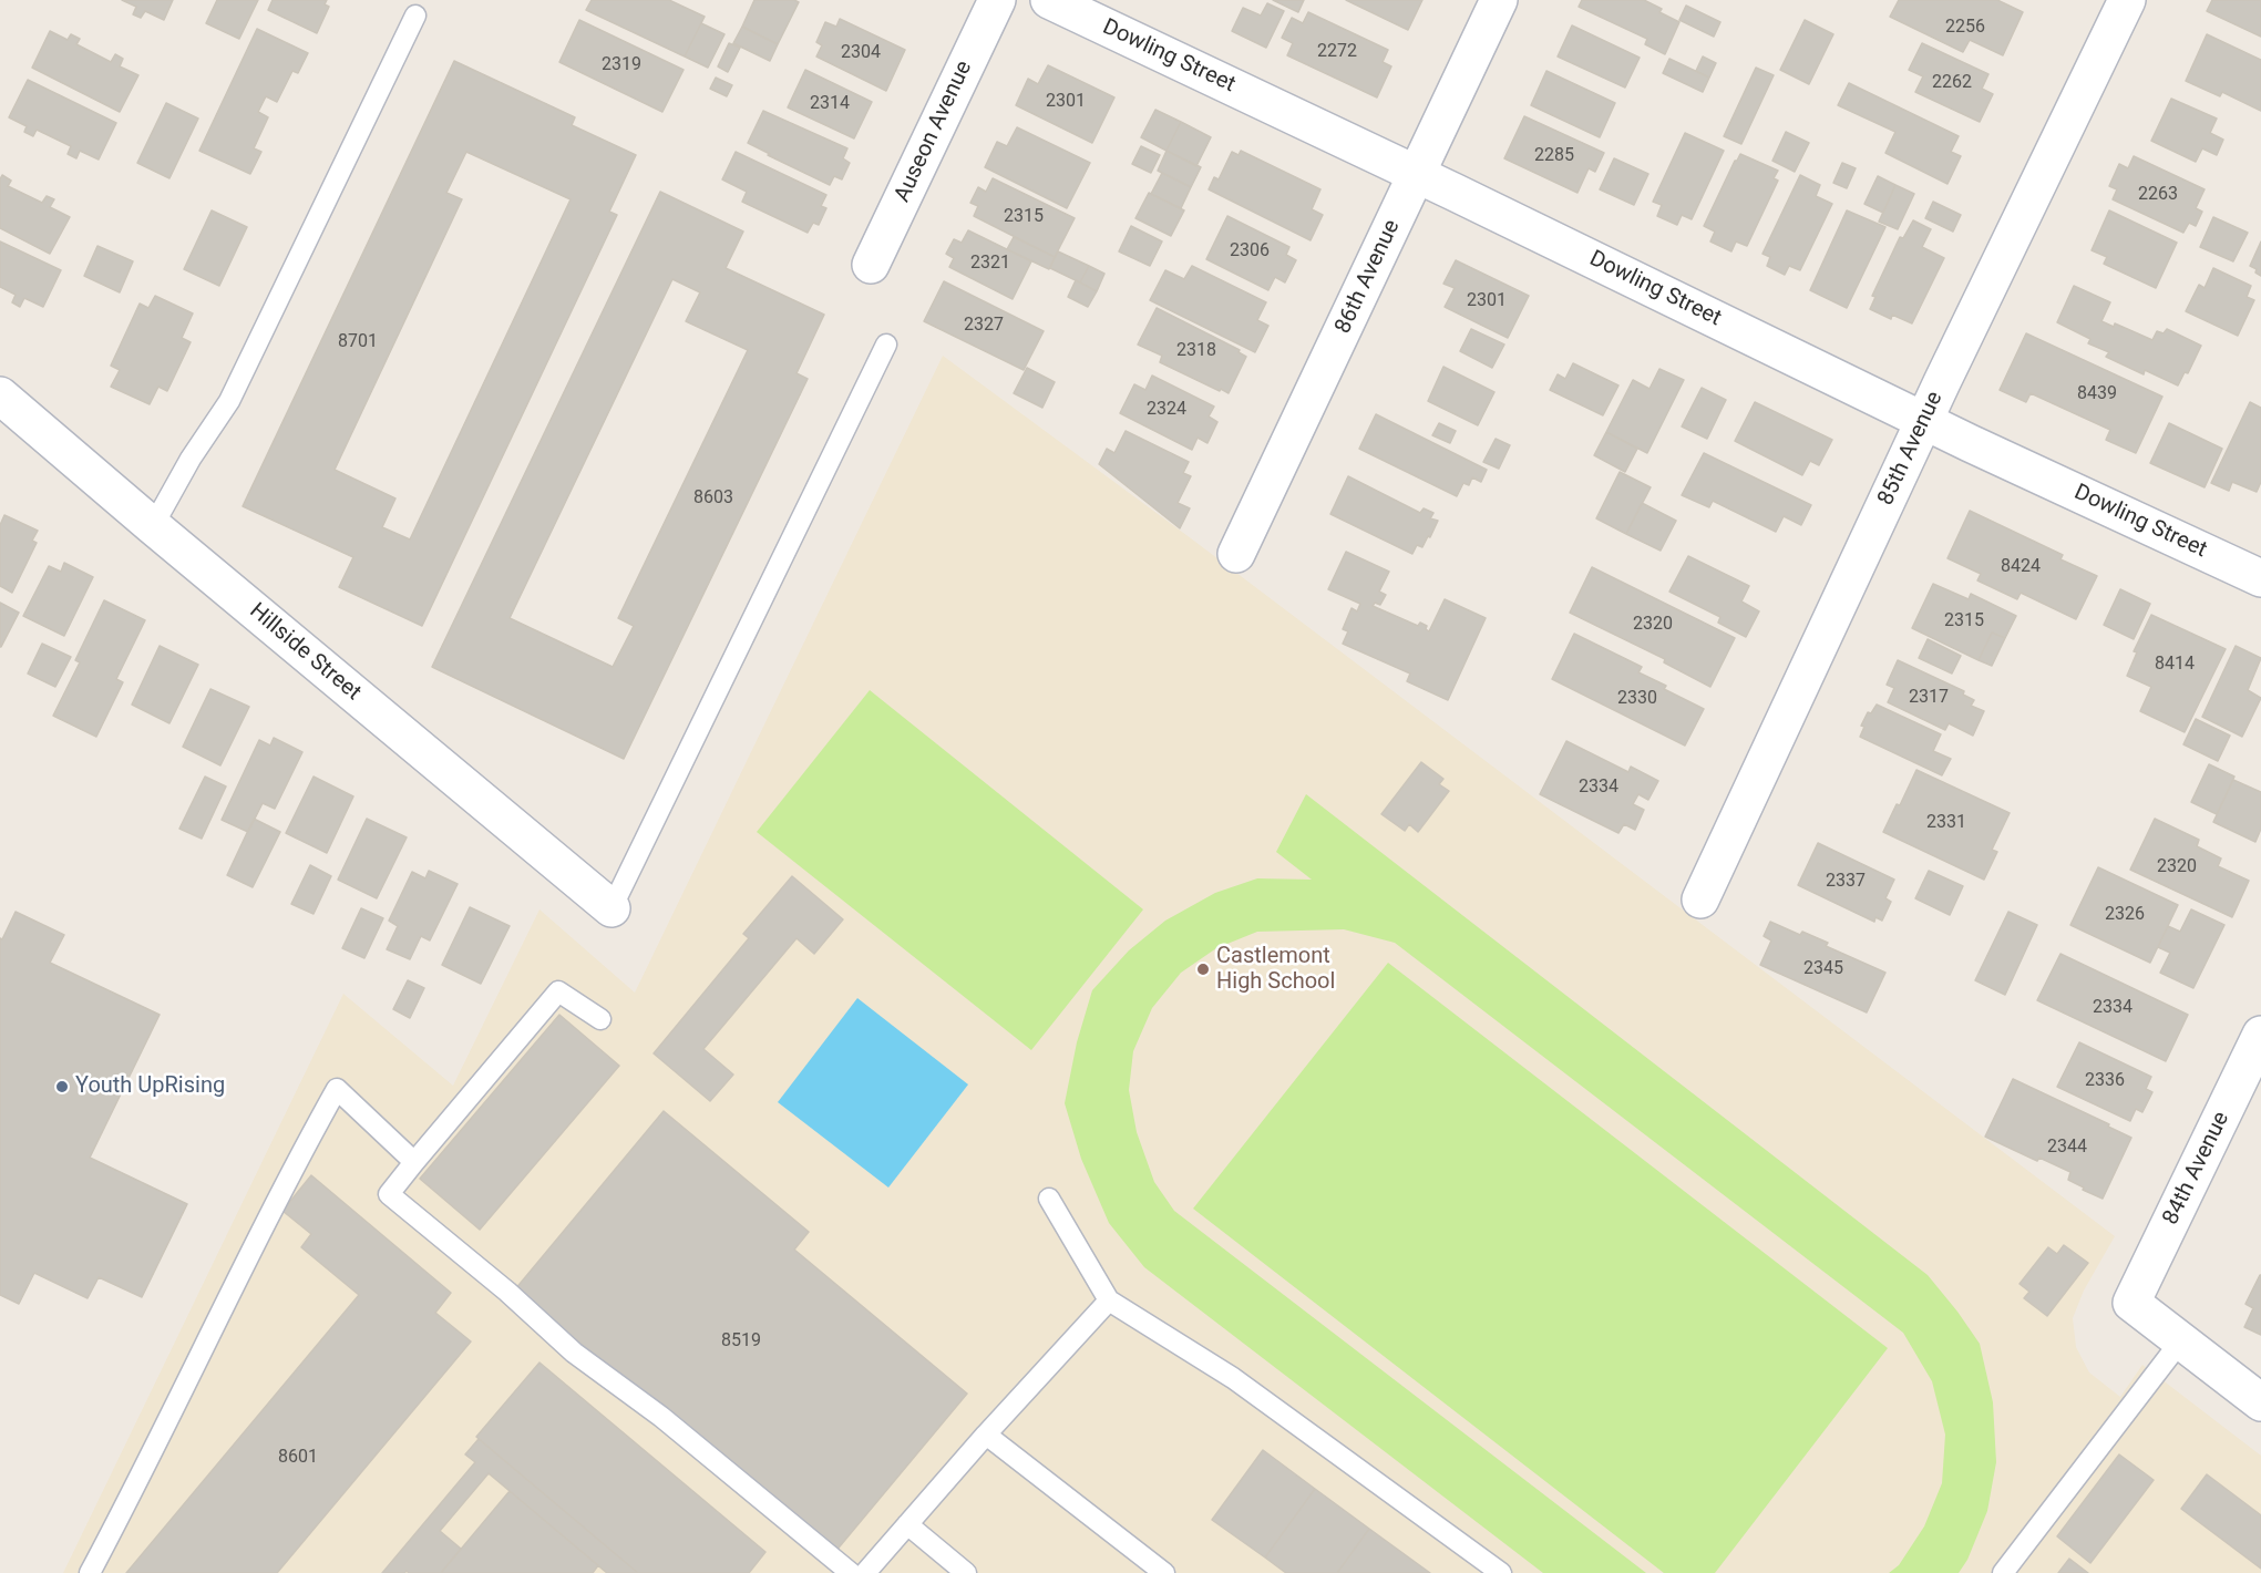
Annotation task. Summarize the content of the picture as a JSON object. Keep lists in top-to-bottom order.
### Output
{
  "streets": {
    "street": [
      "Dowling Street",
      "Auseon Avenue",
      "86th Avenue",
      "85th Avenue",
      "Hillside Street",
      "84th Avenue"
    ]
  },
  "crossings": [
    ["Dowling Street", "86th Avenue"],
    ["Dowling Street", "85th Avenue"]
  ],
  "places": ["Castlemont High School", "Youth UpRising"],
  "house_numbers": [
    "2256",
    "2272",
    "2304",
    "2319",
    "2262",
    "2301",
    "2314",
    "2285",
    "2263",
    "2315",
    "2306",
    "2321",
    "2301",
    "2327",
    "8701",
    "2318",
    "8439",
    "2324",
    "8603",
    "8424",
    "2315",
    "2320",
    "8414",
    "2317",
    "2330",
    "2334",
    "2331",
    "2320",
    "2337",
    "2326",
    "2345",
    "2334",
    "2336",
    "2344",
    "8519",
    "8601"
  ]
}
